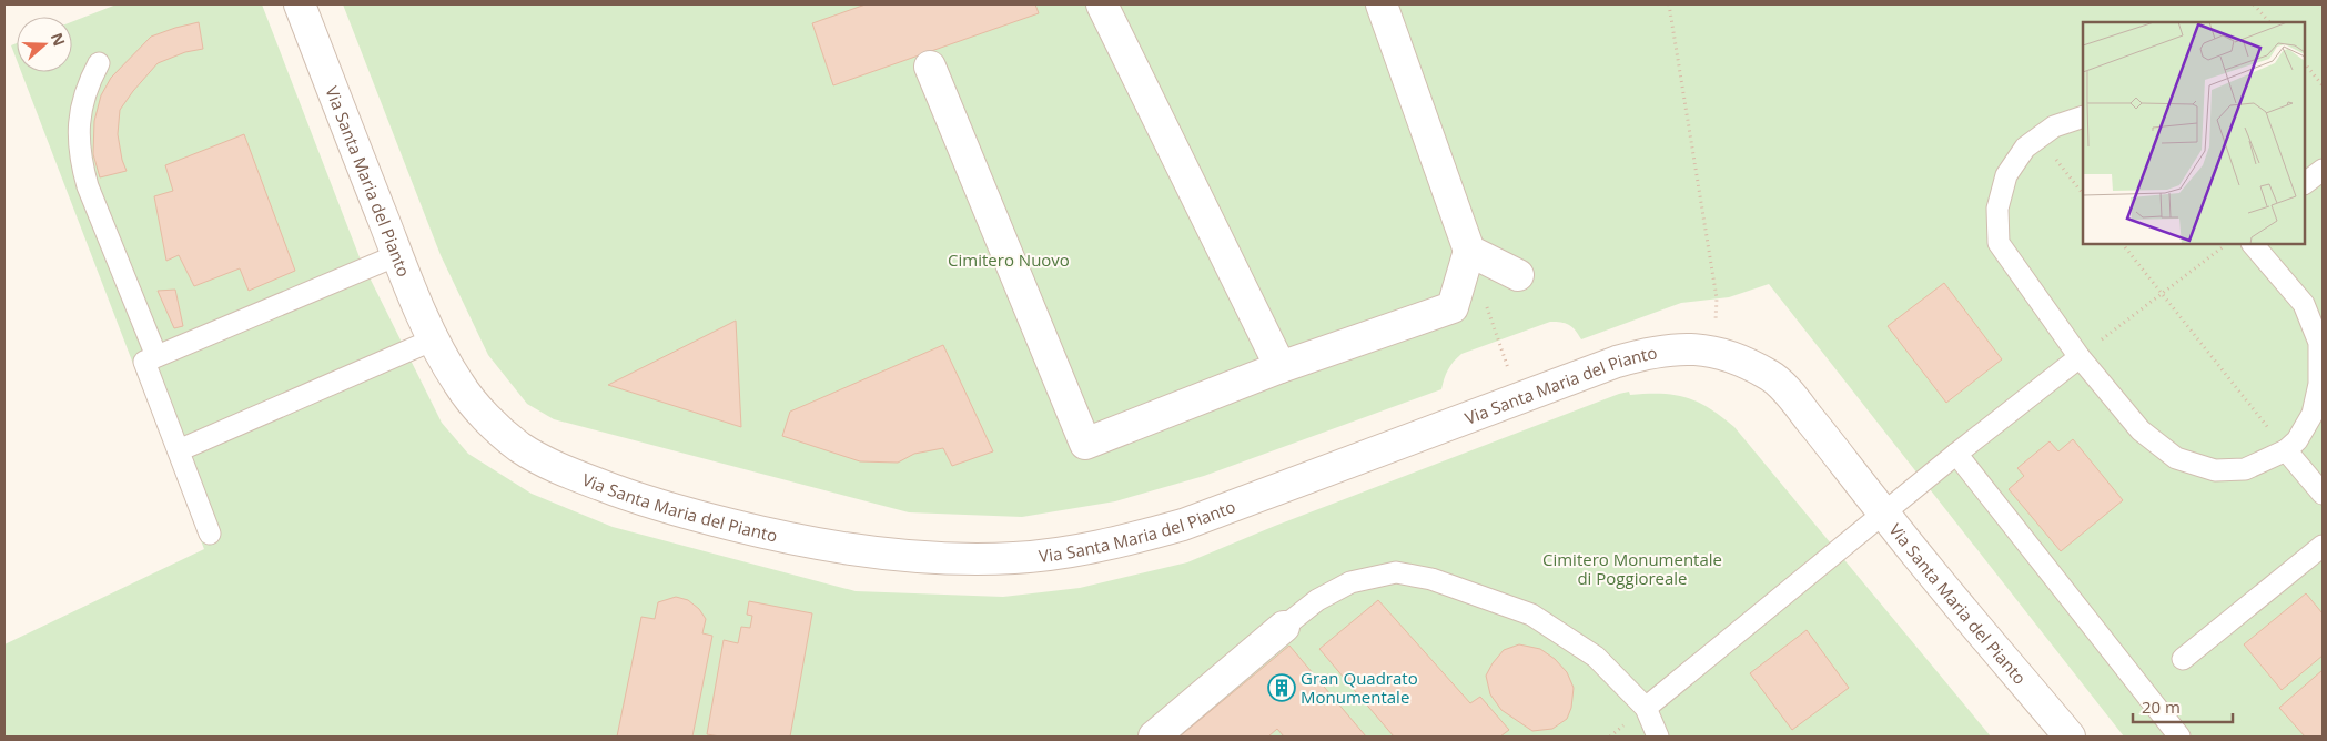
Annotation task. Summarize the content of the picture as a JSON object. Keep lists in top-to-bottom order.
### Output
{
  "streets": {
    "street": ["Via Santa Maria del Pianto"]
  },
  "parks": ["Cimitero Nuovo", "Cimitero Monumentale di Poggioreale"],
  "places": {
    "building": ["Gran Quadrato Monumentale"]
  },
  "scale_bar": "20 m",
  "north": "right"
}
